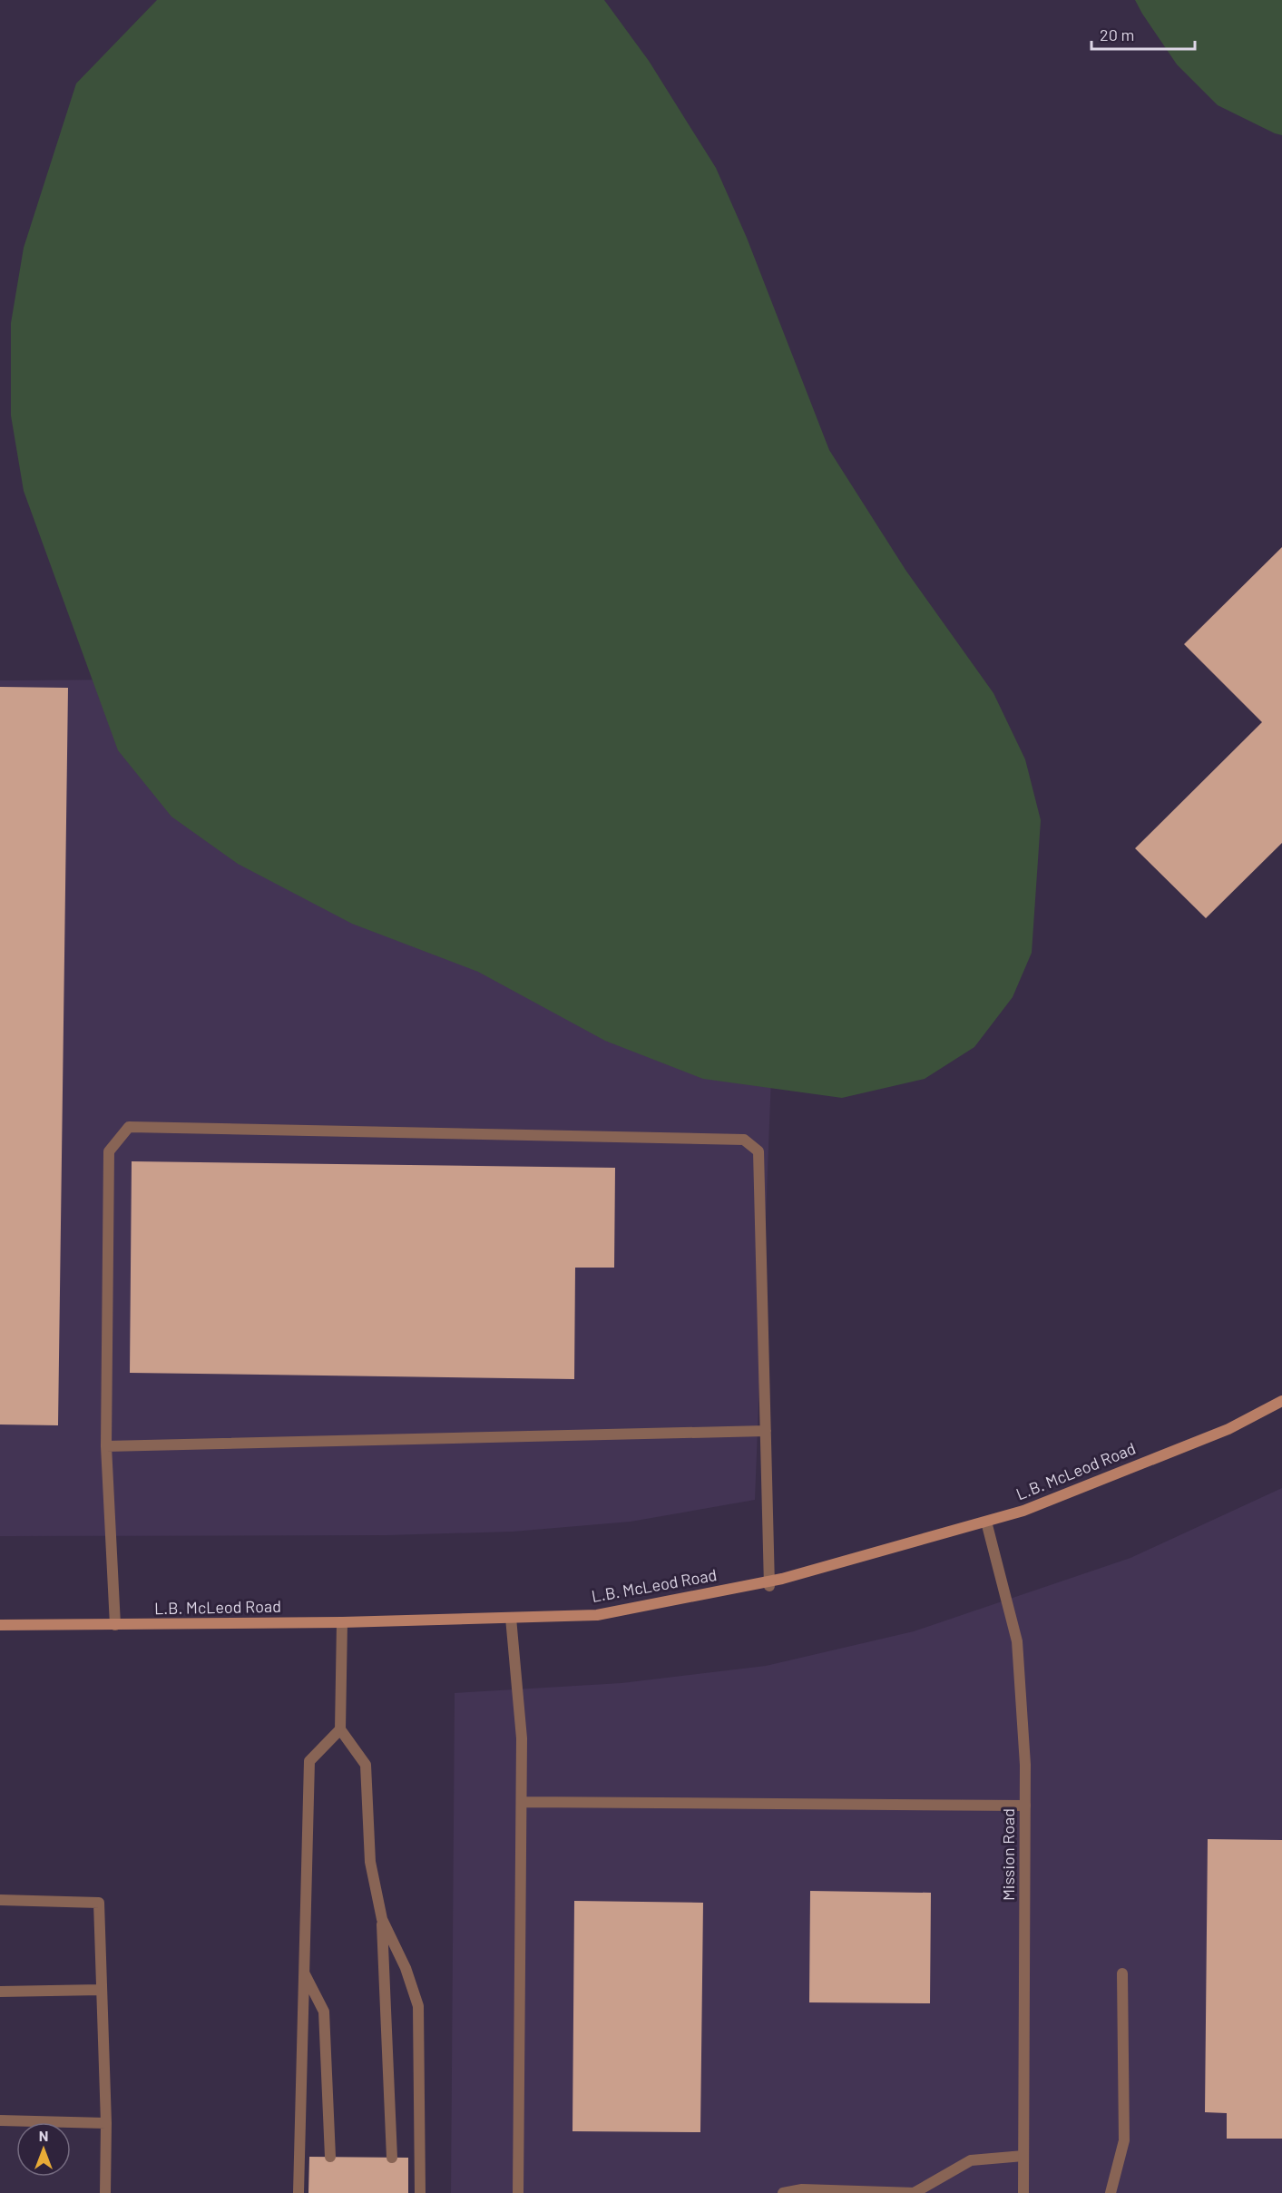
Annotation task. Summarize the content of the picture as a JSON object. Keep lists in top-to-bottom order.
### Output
{
  "streets": {
    "street": ["L.B. McLeod Road", "Mission Road"]
  },
  "crossings": [
    ["L.B. McLeod Road", "Mission Road"]
  ],
  "scale_bar": "20 m",
  "north": "top"
}
